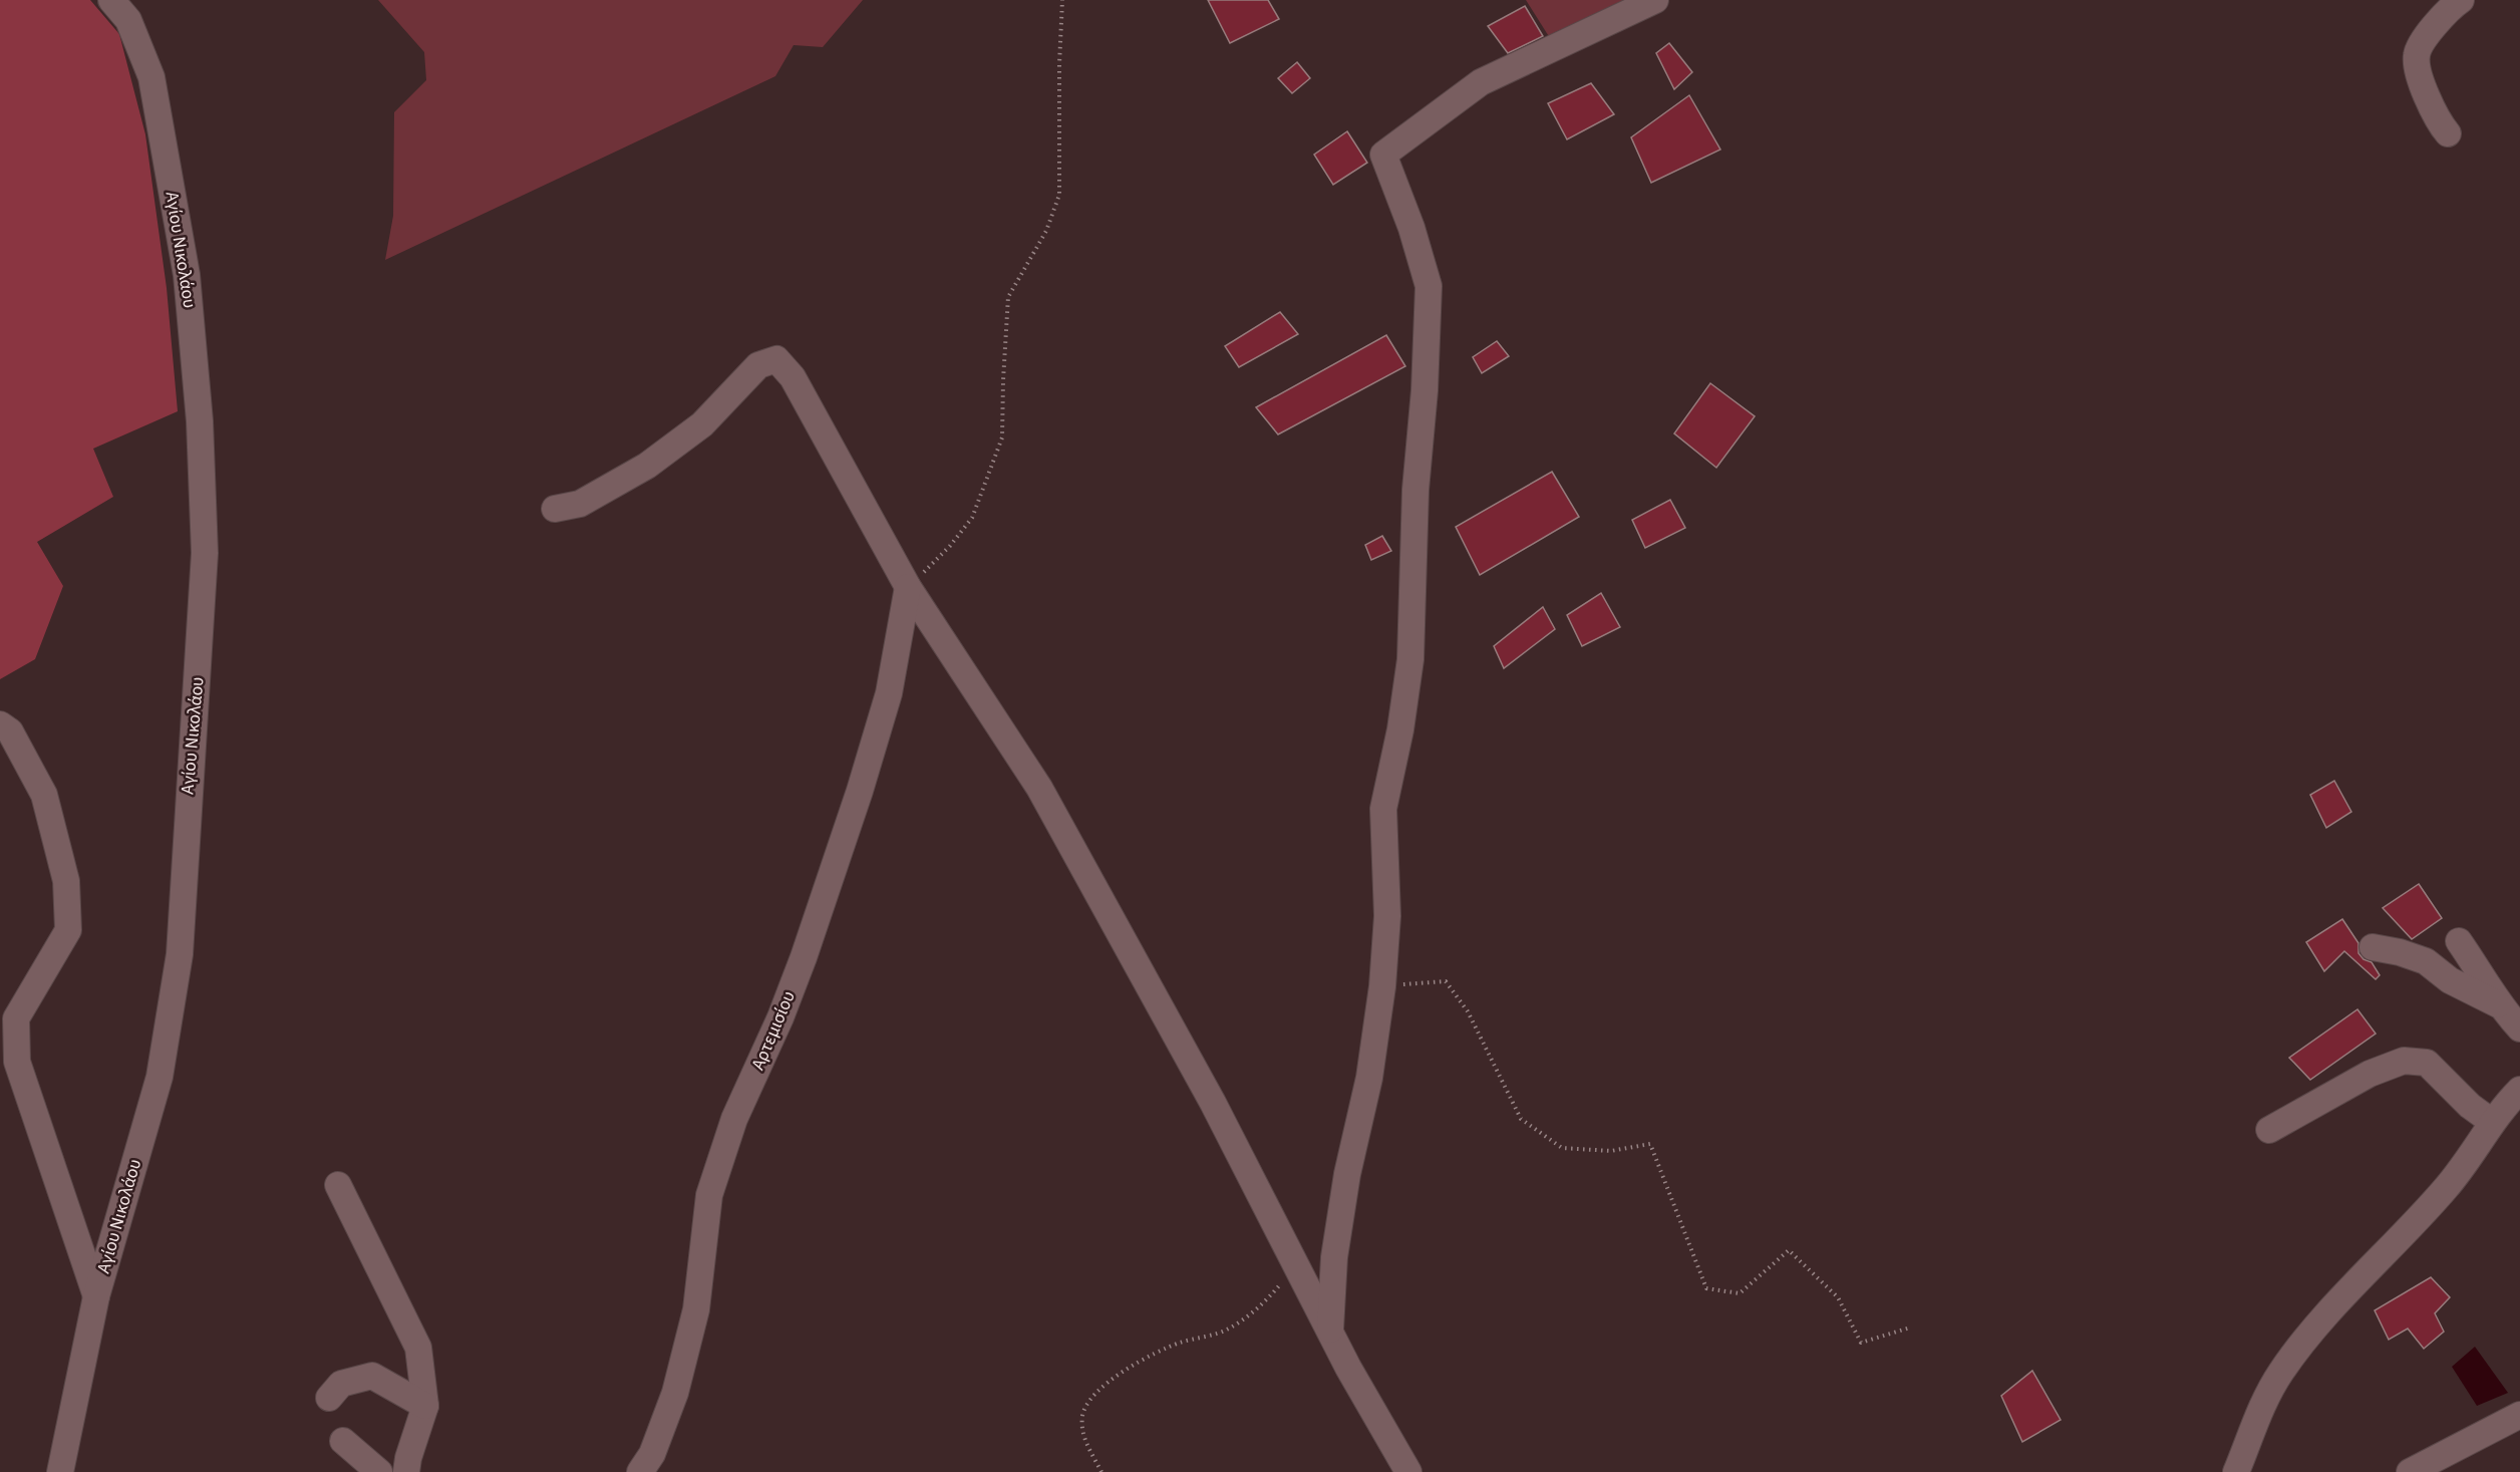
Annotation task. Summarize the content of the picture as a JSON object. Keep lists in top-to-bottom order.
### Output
{
  "streets": {
    "street": ["Αγίου Νικολάου", "Αρτεμισίου"]
  }
}
